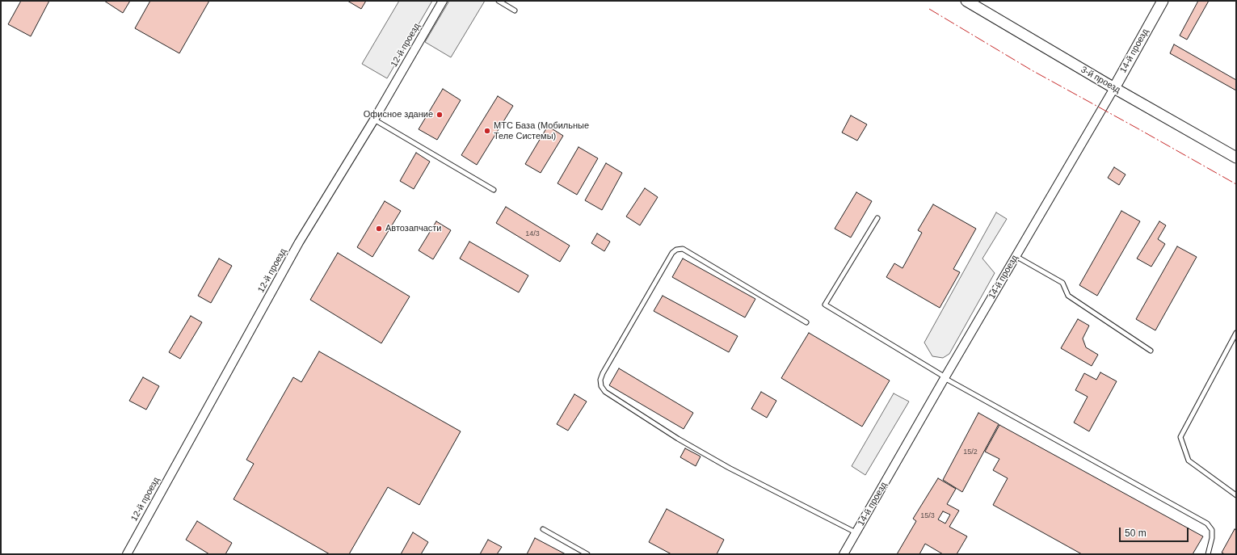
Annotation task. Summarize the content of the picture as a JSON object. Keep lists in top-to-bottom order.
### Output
{
  "streets": {
    "street": ["12-й проезд", "14-й проезд", "3-й проезд"]
  },
  "crossings": [
    ["14-й проезд", "3-й проезд"]
  ],
  "places": ["Офисное здание", "МТС База (Мобильные Теле Системы)", "Автозапчасти"],
  "house_numbers": ["14/3", "15/2", "15/3"],
  "scale_bar": "50 m"
}
